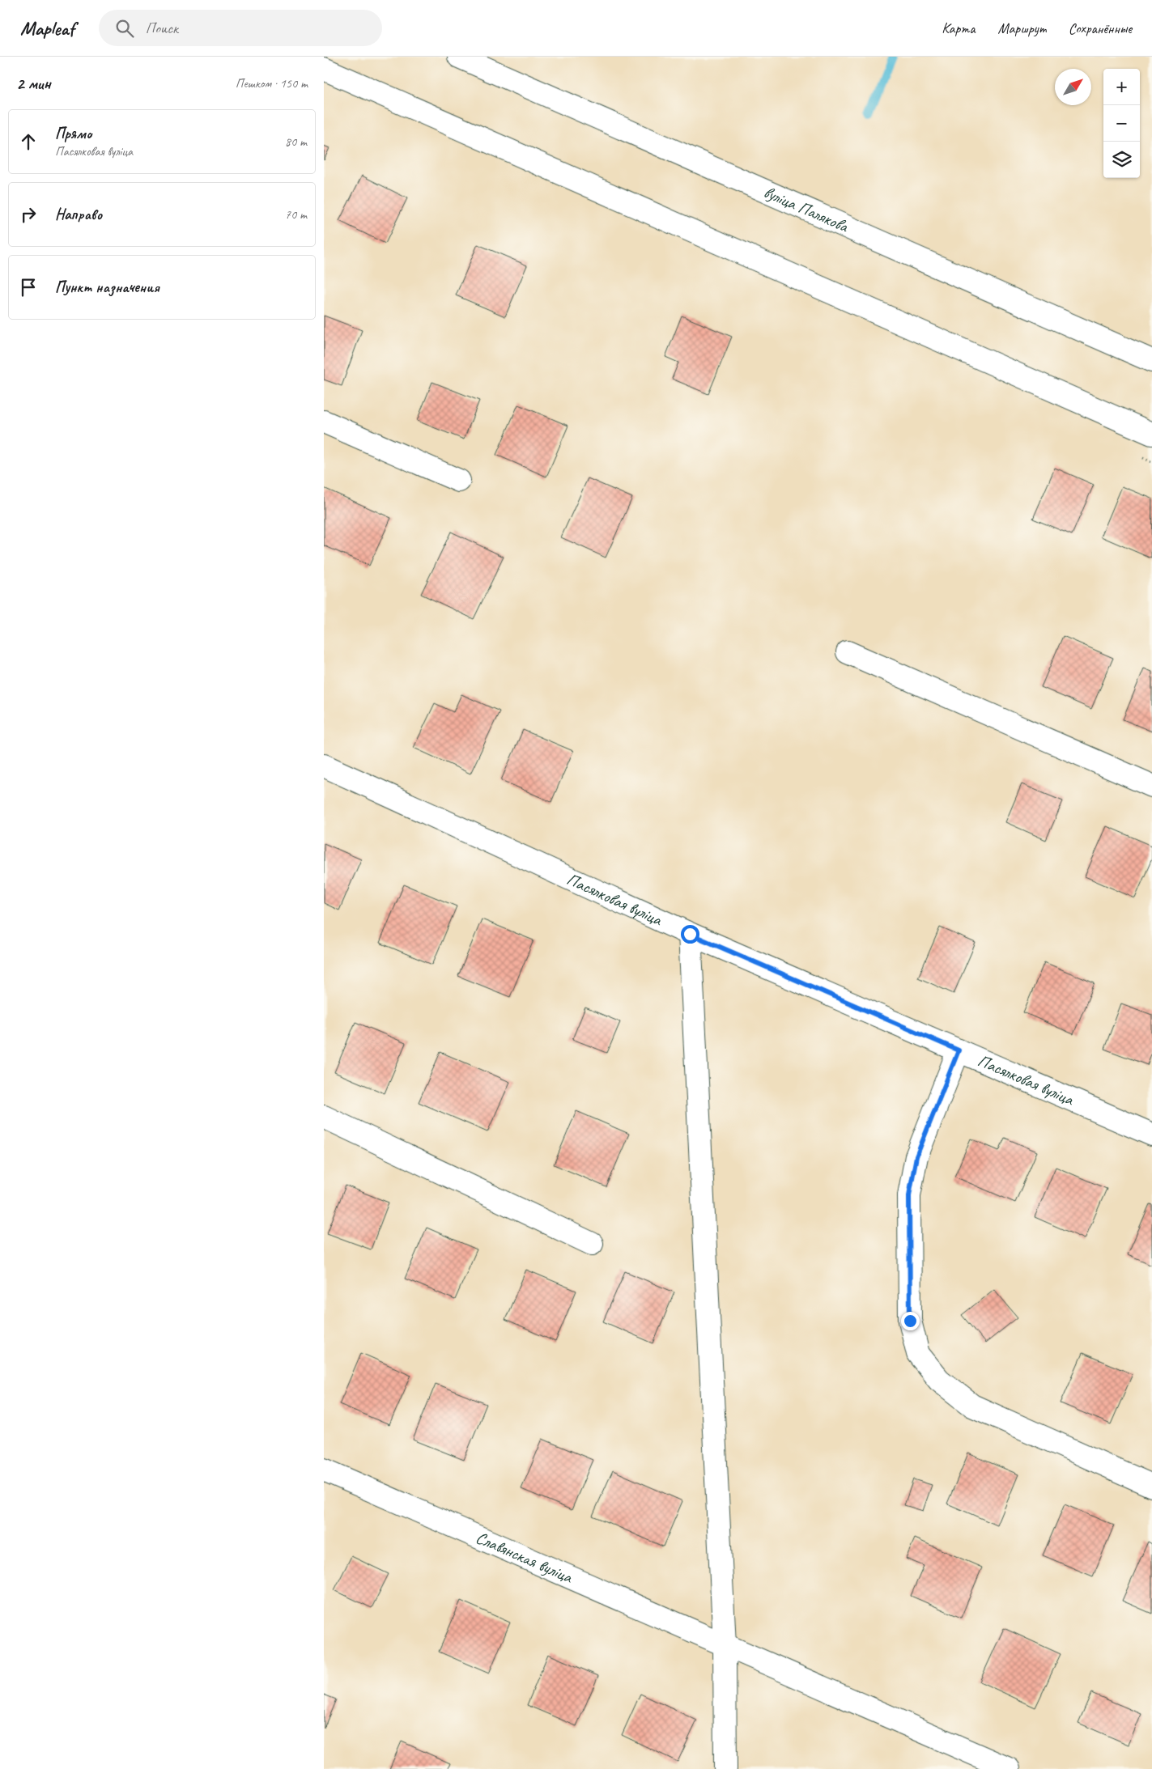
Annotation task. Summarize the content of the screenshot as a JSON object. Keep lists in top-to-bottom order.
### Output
{
  "streets": {
    "street": ["вуліца Палякова", "Пасялковая вуліца", "Славянская вуліца"]
  },
  "north": "top right",
  "page": {
    "header": "Mapleaf",
    "search": "Поиск",
    "nav": ["Карта", "Маршрут", "Сохранённые"],
    "heading": ["2 мин", "Пешком · 150 m"],
    "map_buttons": ["+", "−"],
    "list": [
      ["Прямо", "Пасялковая вуліца", "80 m"],
      ["Направо", "70 m"],
      "Пункт назначения"
    ]
  }
}
